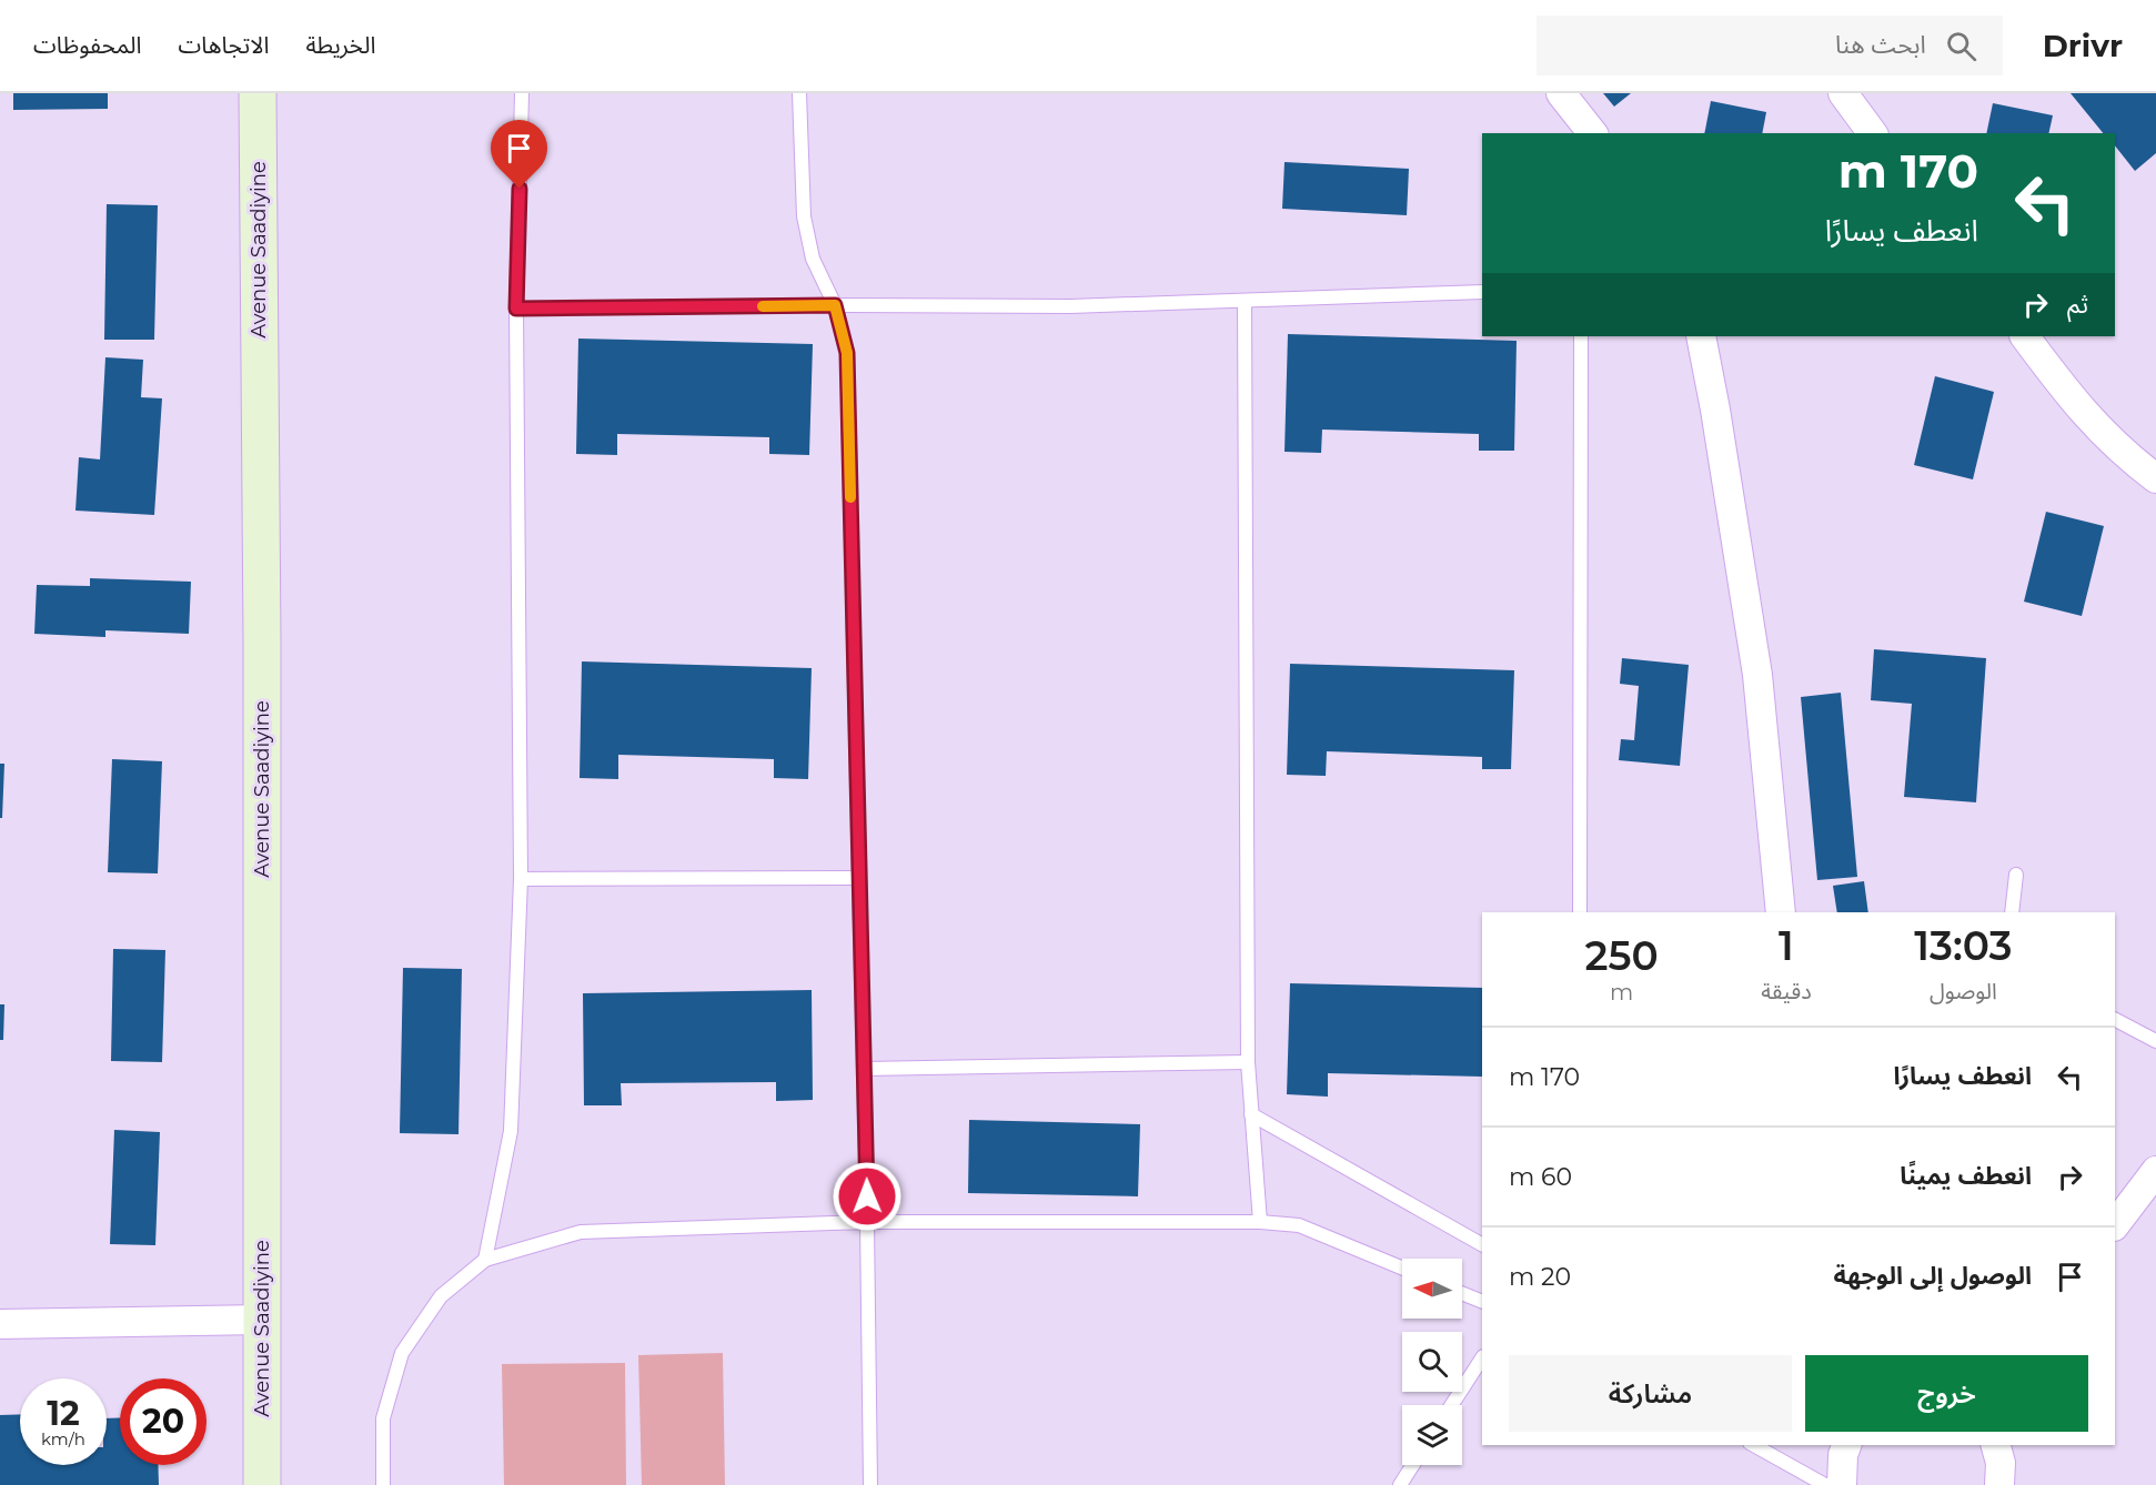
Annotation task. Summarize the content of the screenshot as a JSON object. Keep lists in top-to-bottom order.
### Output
{
  "streets": {
    "main road": ["Avenue Saadiyine"]
  },
  "north": "left",
  "page": {
    "header": "Drivr",
    "search": "ابحث هنا",
    "nav": ["الخريطة", "الاتجاهات", "المحفوظات"],
    "turn": ["170 m", "انعطف يسارًا"],
    "then": "ثم",
    "eta": [
      "13:03",
      "الوصول",
      "1",
      "دقيقة",
      "250",
      "m"
    ],
    "list": [
      {
        "name": "انعطف يسارًا",
        "value": "170 m"
      },
      {
        "name": "انعطف يمينًا",
        "value": "60 m"
      },
      {
        "name": "الوصول إلى الوجهة",
        "value": "20 m"
      }
    ],
    "buttons": ["خروج", "مشاركة"],
    "speed": "12 km/h",
    "limit": "20"
  }
}
